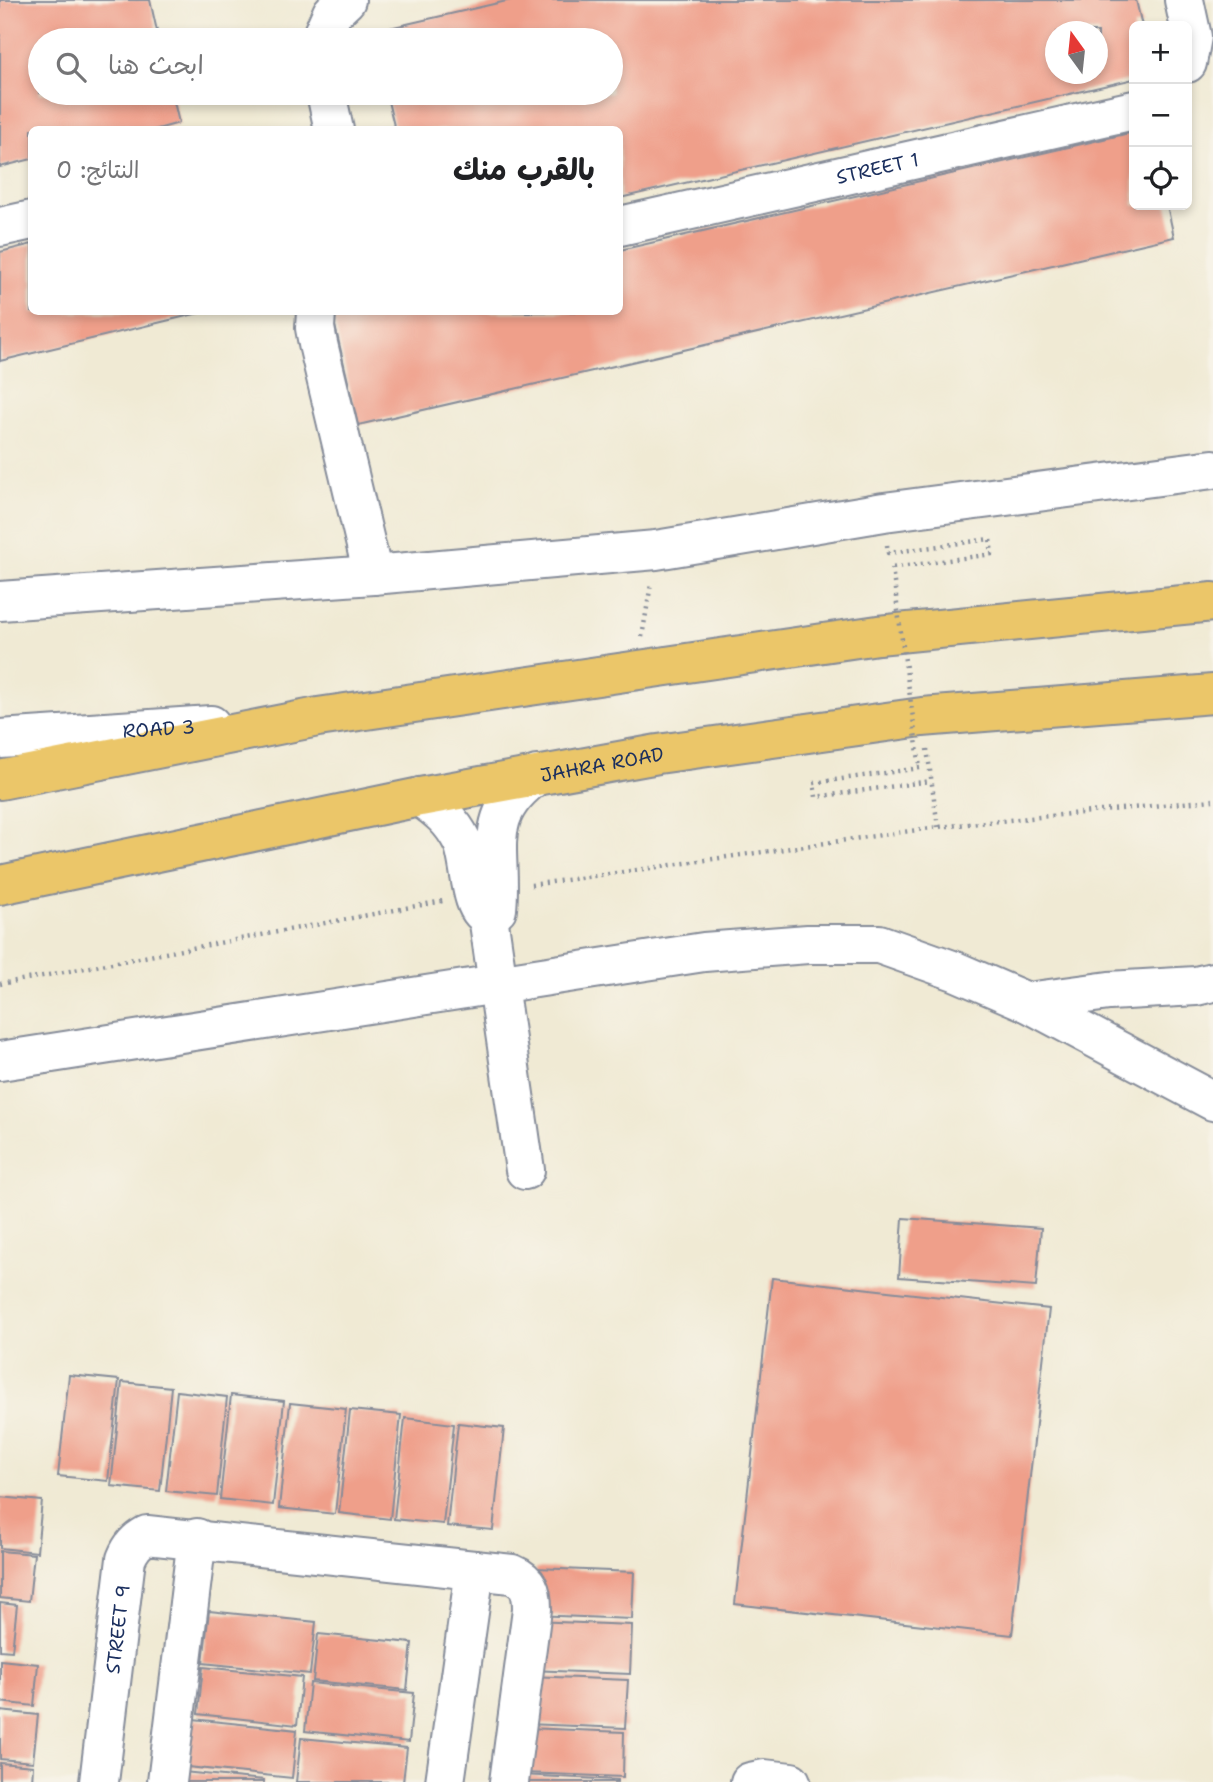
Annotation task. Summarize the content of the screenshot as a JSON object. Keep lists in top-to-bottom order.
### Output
{
  "streets": {
    "highway": ["JAHRA ROAD"],
    "street": ["STREET 1", "ROAD 3", "STREET 9"]
  },
  "north": "top",
  "page": {
    "map_buttons": ["+", "−"],
    "search": "ابحث هنا",
    "heading": ["بالقرب منك", "النتائج: 0"]
  }
}
